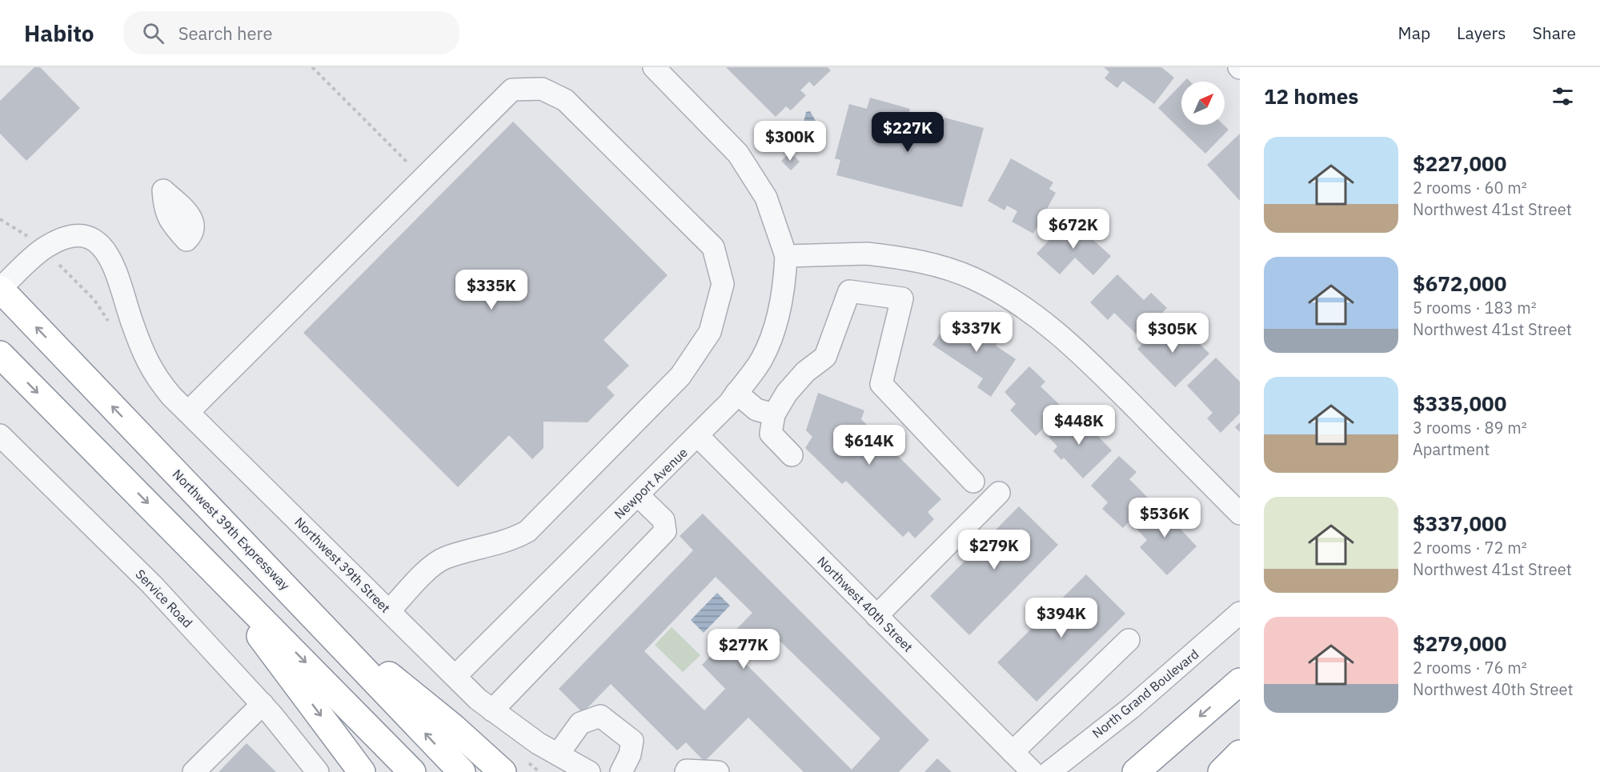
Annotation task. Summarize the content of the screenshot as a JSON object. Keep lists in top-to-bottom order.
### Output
{
  "streets": {
    "highway": ["Northwest 39th Expressway"],
    "street": [
      "Newport Avenue",
      "Northwest 39th Street",
      "Service Road",
      "Northwest 40th Street",
      "North Grand Boulevard"
    ]
  },
  "crossings": [
    ["Newport Avenue", "Northwest 39th Street"],
    ["Newport Avenue", "Northwest 40th Street"],
    ["Northwest 39th Expressway", "Northwest 39th Street"]
  ],
  "north": "top right",
  "page": {
    "header": "Habito",
    "search": "Search here",
    "nav": ["Map", "Layers", "Share"],
    "heading": "12 homes",
    "price": [
      "$227K",
      "$300K",
      "$672K",
      "$335K",
      "$337K",
      "$305K",
      "$448K",
      "$614K",
      "$536K",
      "$279K",
      "$394K",
      "$277K"
    ],
    "list": [
      {
        "name": "$227,000",
        "note": "2 rooms · 60 m² · Northwest 41st Street"
      },
      {
        "name": "$672,000",
        "note": "5 rooms · 183 m² · Northwest 41st Street"
      },
      {
        "name": "$335,000",
        "note": "3 rooms · 89 m² · Apartment"
      },
      {
        "name": "$337,000",
        "note": "2 rooms · 72 m² · Northwest 41st Street"
      },
      {
        "name": "$279,000",
        "note": "2 rooms · 76 m² · Northwest 40th Street"
      }
    ]
  }
}
